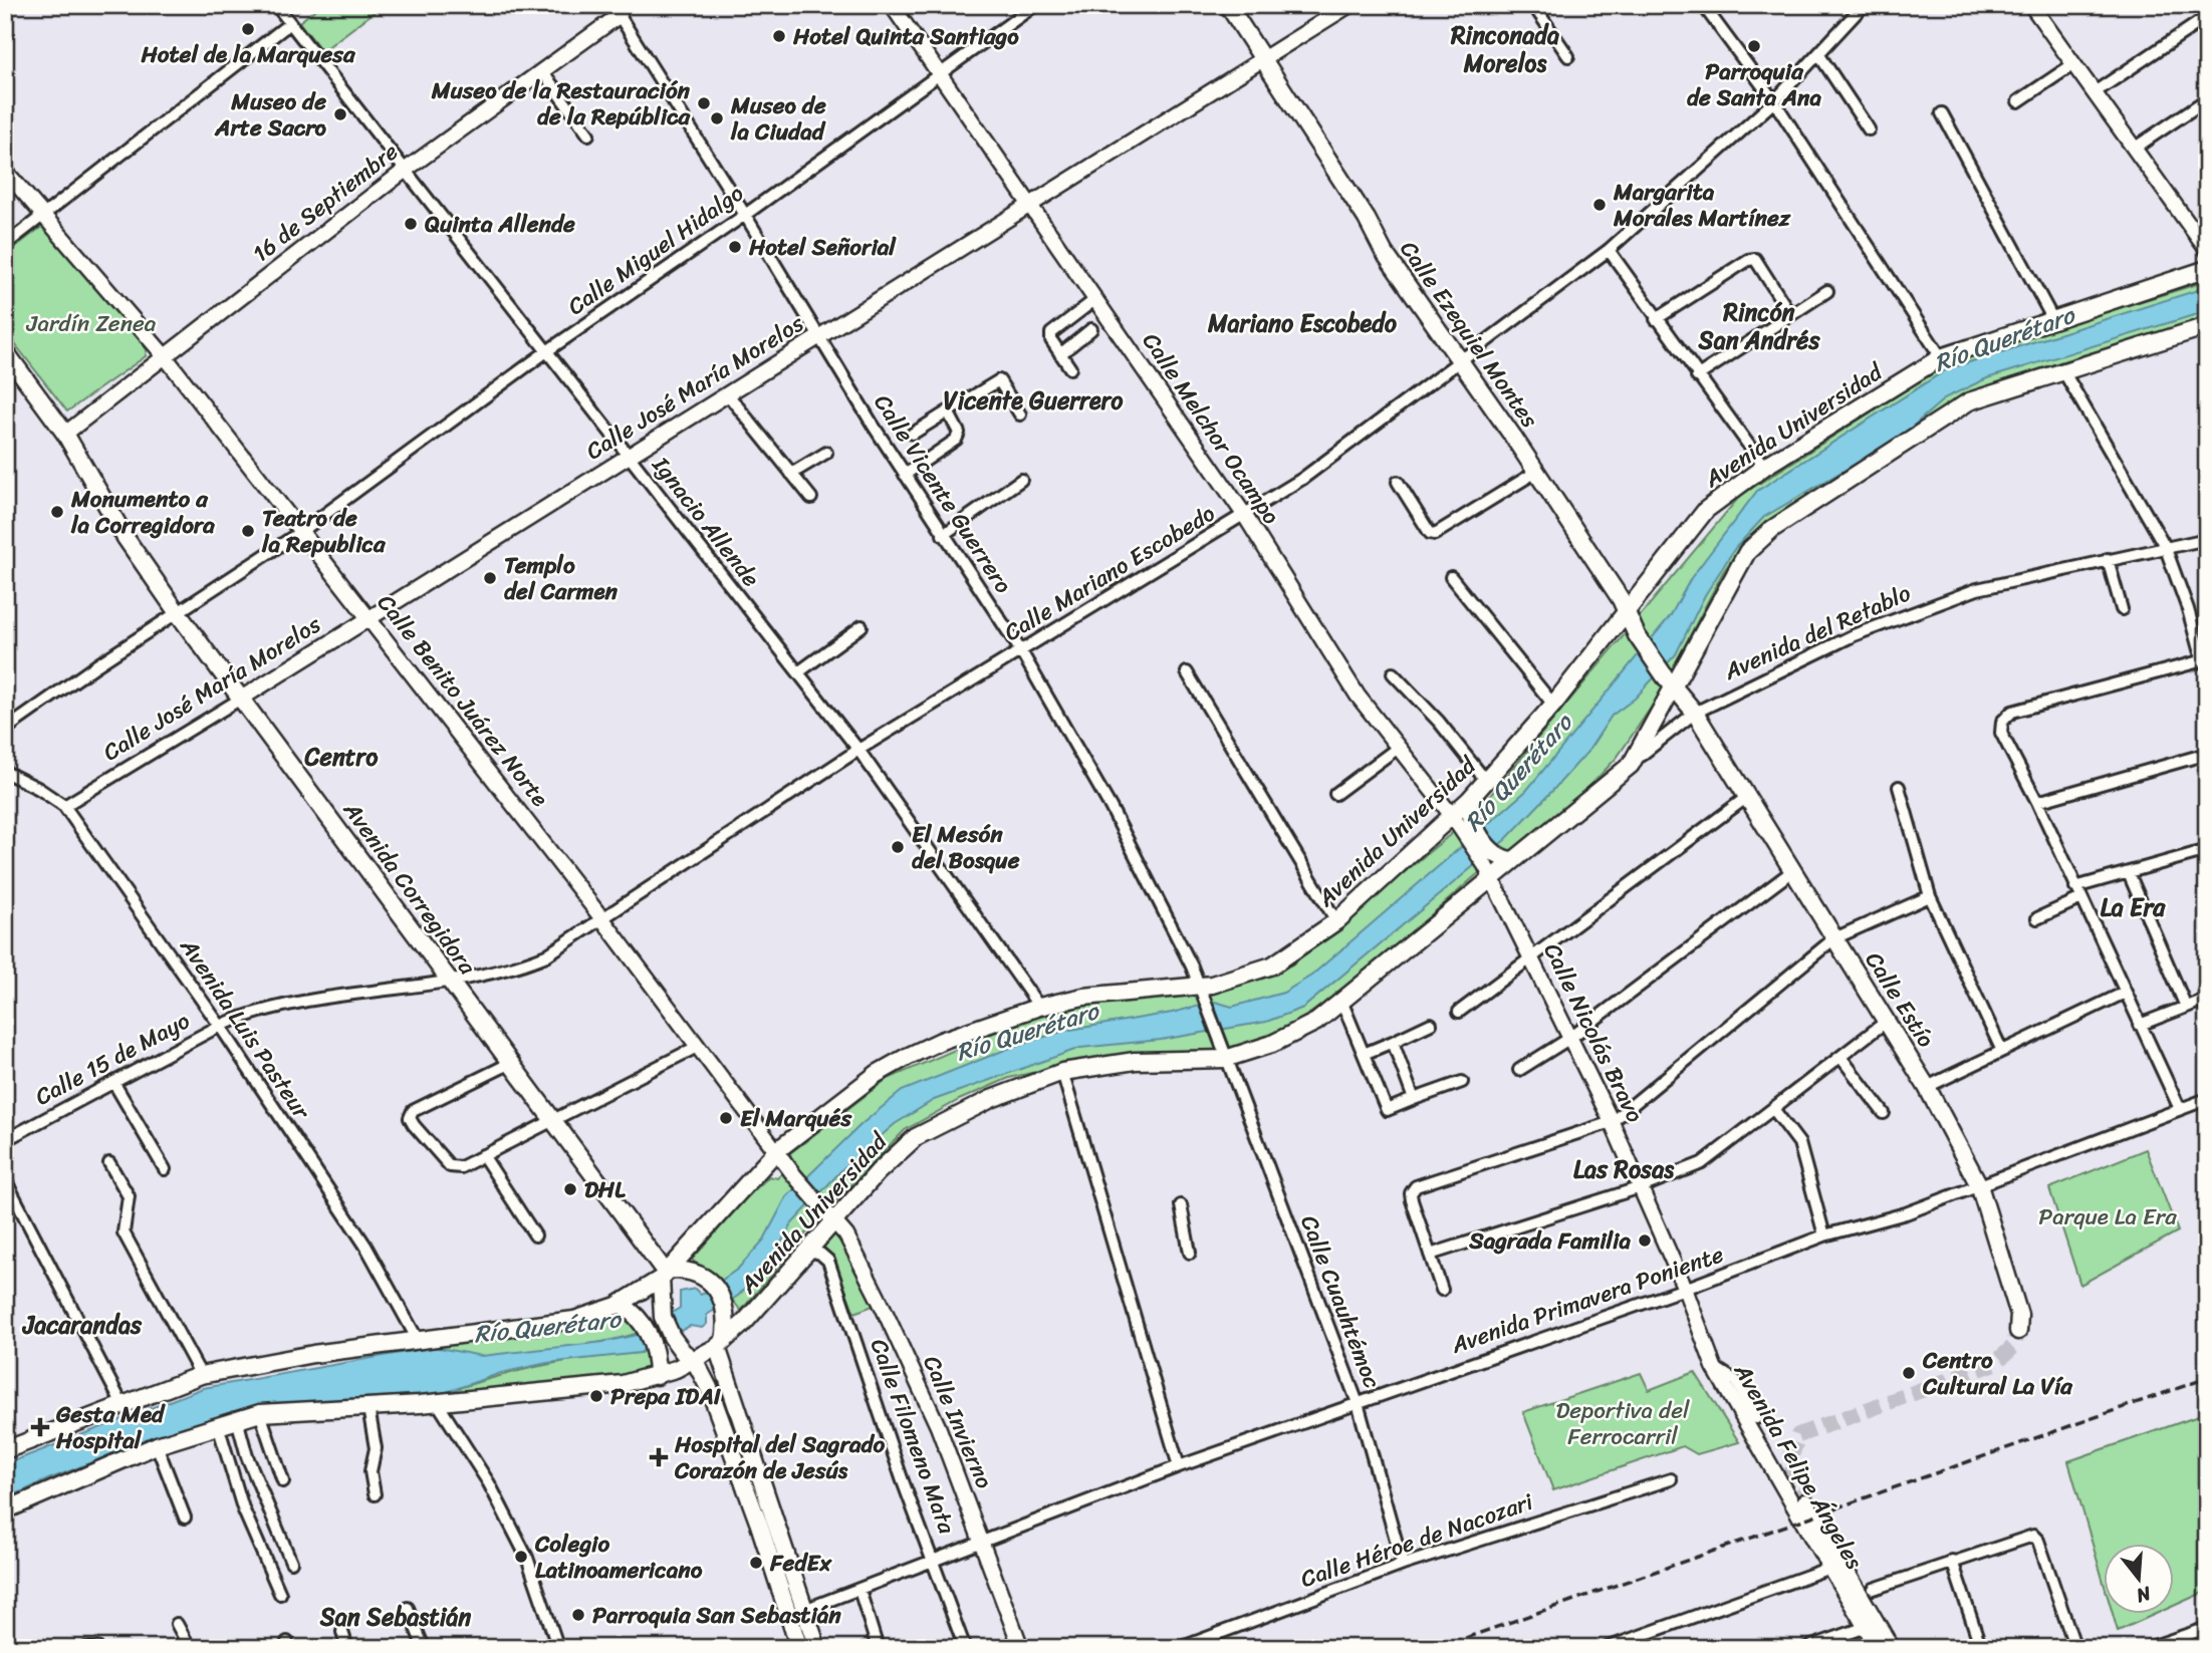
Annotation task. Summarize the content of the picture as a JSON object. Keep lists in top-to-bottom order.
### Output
{
  "streets": {
    "main road": [
      "Calle Ezequiel Montes",
      "Avenida Universidad",
      "Avenida Corregidora",
      "Calle Estío",
      "Avenida Felipe Ángeles"
    ],
    "street": [
      "16 de Septiembre",
      "Calle Miguel Hidalgo",
      "Calle José María Morelos",
      "Calle Melchor Ocampo",
      "Calle Vicente Guerrero",
      "Ignacio Allende",
      "Calle Mariano Escobedo",
      "Avenida del Retablo",
      "Calle Benito Juárez Norte",
      "Avenida Luis Pasteur",
      "Calle Nicolás Bravo",
      "Calle 15 de Mayo",
      "Avenida Primavera Poniente",
      "Calle Cuauhtémoc",
      "Calle Invierno",
      "Calle Filomeno Mata",
      "Calle Héroe de Nacozari"
    ]
  },
  "crossings": [
    ["16 de Septiembre", "Calle Vicente Guerrero"],
    ["16 de Septiembre", "Ignacio Allende"],
    ["16 de Septiembre", "Calle Benito Juárez Norte"],
    ["16 de Septiembre", "Avenida Corregidora"],
    ["Calle Miguel Hidalgo", "Calle Melchor Ocampo"],
    ["Calle Miguel Hidalgo", "Calle Vicente Guerrero"],
    ["Calle Miguel Hidalgo", "Ignacio Allende"],
    ["Calle Miguel Hidalgo", "Calle Benito Juárez Norte"],
    ["Calle Miguel Hidalgo", "Avenida Corregidora"],
    ["Calle Ezequiel Montes", "Calle José María Morelos"],
    ["Calle Ezequiel Montes", "Avenida Universidad"],
    ["Calle Ezequiel Montes", "Calle Mariano Escobedo"],
    ["Calle José María Morelos", "Calle Melchor Ocampo"],
    ["Calle José María Morelos", "Calle Vicente Guerrero"],
    ["Calle José María Morelos", "Ignacio Allende"],
    ["Calle José María Morelos", "Calle Benito Juárez Norte"],
    ["Calle José María Morelos", "Avenida Corregidora"],
    ["Calle José María Morelos", "Avenida Luis Pasteur"],
    ["Avenida Universidad", "Calle Melchor Ocampo"],
    ["Avenida Universidad", "Calle Vicente Guerrero"],
    ["Avenida Universidad", "Ignacio Allende"],
    ["Avenida Universidad", "Avenida del Retablo"],
    ["Avenida Universidad", "Calle Benito Juárez Norte"],
    ["Avenida Universidad", "Avenida Corregidora"],
    ["Avenida Universidad", "Avenida Luis Pasteur"],
    ["Avenida Universidad", "Calle Nicolás Bravo"],
    ["Avenida Universidad", "Calle Cuauhtémoc"],
    ["Avenida Universidad", "Calle Invierno"],
    ["Avenida Universidad", "Calle Filomeno Mata"],
    ["Calle Melchor Ocampo", "Calle Mariano Escobedo"],
    ["Calle Vicente Guerrero", "Calle Mariano Escobedo"],
    ["Calle Vicente Guerrero", "Calle Cuauhtémoc"],
    ["Ignacio Allende", "Calle Mariano Escobedo"],
    ["Calle Mariano Escobedo", "Calle Benito Juárez Norte"],
    ["Calle Mariano Escobedo", "Calle 15 de Mayo"],
    ["Avenida del Retablo", "Calle Estío"],
    ["Calle Benito Juárez Norte", "Calle 15 de Mayo"],
    ["Calle Benito Juárez Norte", "Calle Invierno"],
    ["Avenida Corregidora", "Calle 15 de Mayo"],
    ["Calle Estío", "Avenida Primavera Poniente"],
    ["Avenida Luis Pasteur", "Calle 15 de Mayo"],
    ["Calle Nicolás Bravo", "Avenida Primavera Poniente"],
    ["Calle Nicolás Bravo", "Avenida Felipe Ángeles"],
    ["Avenida Primavera Poniente", "Calle Cuauhtémoc"],
    ["Avenida Primavera Poniente", "Calle Invierno"],
    ["Avenida Primavera Poniente", "Calle Filomeno Mata"],
    ["Calle Cuauhtémoc", "Calle Héroe de Nacozari"]
  ],
  "districts": [
    "Rinconada Morelos",
    "Rincón San Andrés",
    "Mariano Escobedo",
    "Vicente Guerrero",
    "Centro",
    "La Era",
    "Las Rosas",
    "Jacarandas",
    "San Sebastián"
  ],
  "water": ["Río Querétaro"],
  "parks": ["Jardín Zenea", "Parque La Era", "Deportiva del Ferrocarril"],
  "places": {
    "other": [
      "Hotel de la Marquesa",
      "Hotel Quinta Santiago",
      "Parroquia de Santa Ana",
      "Museo de la Restauración de la República",
      "Museo de Arte Sacro",
      "Museo de la Ciudad",
      "Margarita Morales Martínez",
      "Quinta Allende",
      "Hotel Señorial",
      "Monumento a la Corregidora",
      "Teatro de la Republica",
      "Templo del Carmen",
      "El Mesón del Bosque",
      "El Marqués",
      "DHL",
      "Sagrada Familia",
      "Centro Cultural La Vía",
      "Prepa IDAI",
      "Colegio Latinoamericano",
      "FedEx",
      "Parroquia San Sebastián"
    ],
    "health": ["Gesta Med Hospital", "Hospital del Sagrado Corazón de Jesús"]
  },
  "north": "bottom"
}
